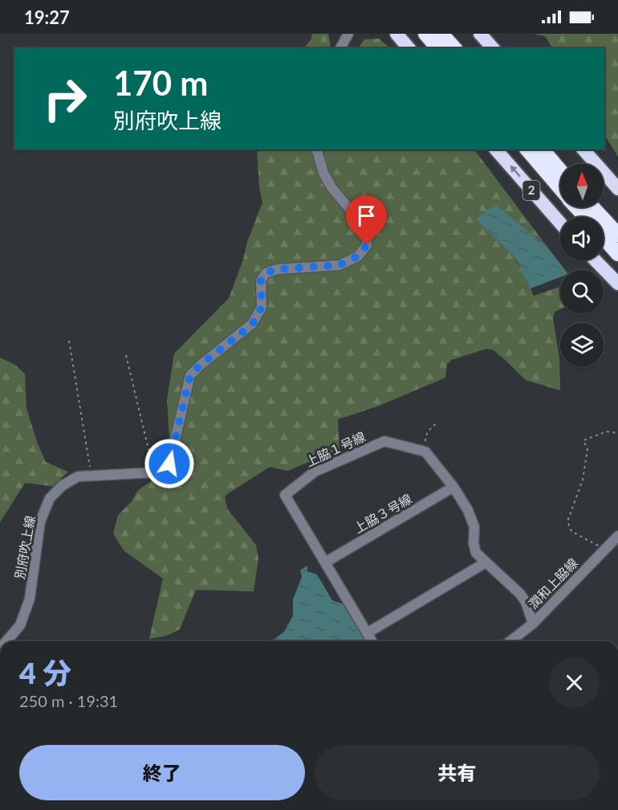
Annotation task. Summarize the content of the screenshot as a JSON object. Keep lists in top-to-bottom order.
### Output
{
  "streets": {
    "highway": ["2"],
    "street": [
      "上脇１号線",
      "上脇３号線",
      "別府吹上線",
      "潤和上脇線"
    ]
  },
  "crossings": [
    ["上脇１号線", "上脇３号線"]
  ],
  "north": "top",
  "page": {
    "status": "19:27",
    "turn": ["170 m", "別府吹上線"],
    "heading": ["4 分", "250 m · 19:31"],
    "buttons": ["終了", "共有"]
  }
}
